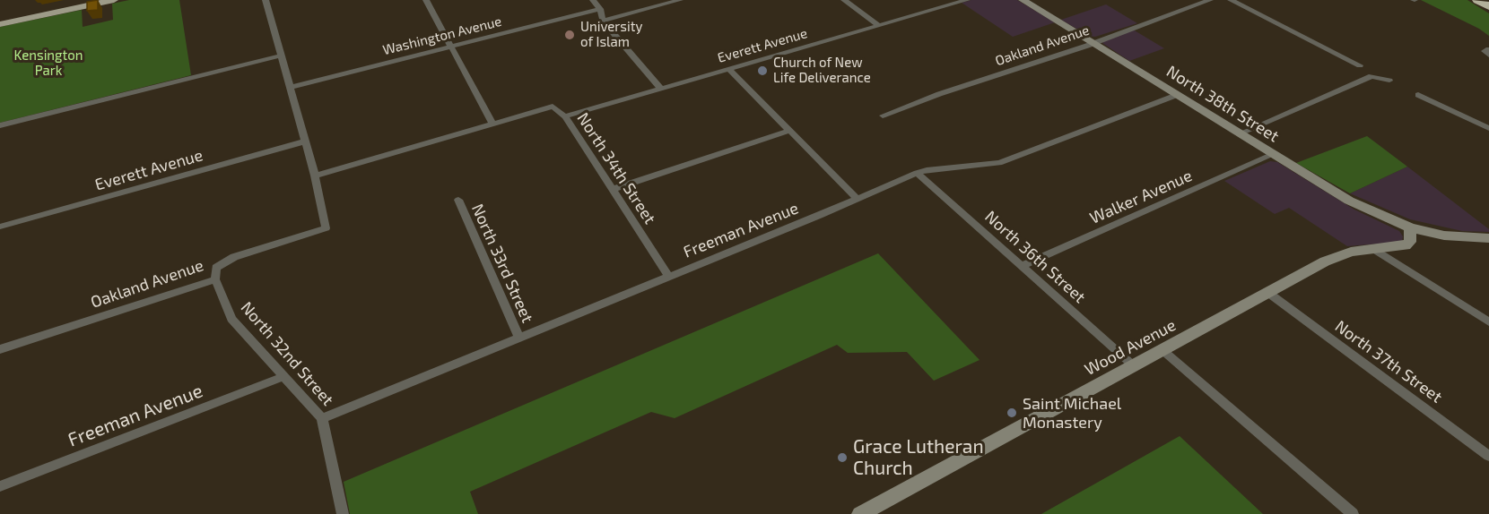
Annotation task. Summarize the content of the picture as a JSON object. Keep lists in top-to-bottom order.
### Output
{
  "streets": {
    "street": [
      "Washington Avenue",
      "Everett Avenue",
      "Oakland Avenue",
      "North 38th Street",
      "North 34th Street",
      "Walker Avenue",
      "Freeman Avenue",
      "North 36th Street",
      "North 33rd Street",
      "Wood Avenue",
      "North 32nd Street",
      "North 37th Street"
    ]
  },
  "crossings": [
    ["Everett Avenue", "North 34th Street"],
    ["Oakland Avenue", "North 38th Street"],
    ["Oakland Avenue", "North 32nd Street"],
    ["North 38th Street", "Walker Avenue"],
    ["North 38th Street", "Freeman Avenue"],
    ["North 38th Street", "Wood Avenue"],
    ["North 34th Street", "Freeman Avenue"],
    ["Walker Avenue", "North 36th Street"],
    ["Freeman Avenue", "North 36th Street"],
    ["Freeman Avenue", "North 33rd Street"],
    ["Freeman Avenue", "North 32nd Street"],
    ["North 36th Street", "Wood Avenue"],
    ["Wood Avenue", "North 37th Street"]
  ],
  "parks": ["Kensington Park"],
  "places": [
    "University of Islam",
    "Church of New Life Deliverance",
    "Saint Michael Monastery",
    "Grace Lutheran Church"
  ]
}
